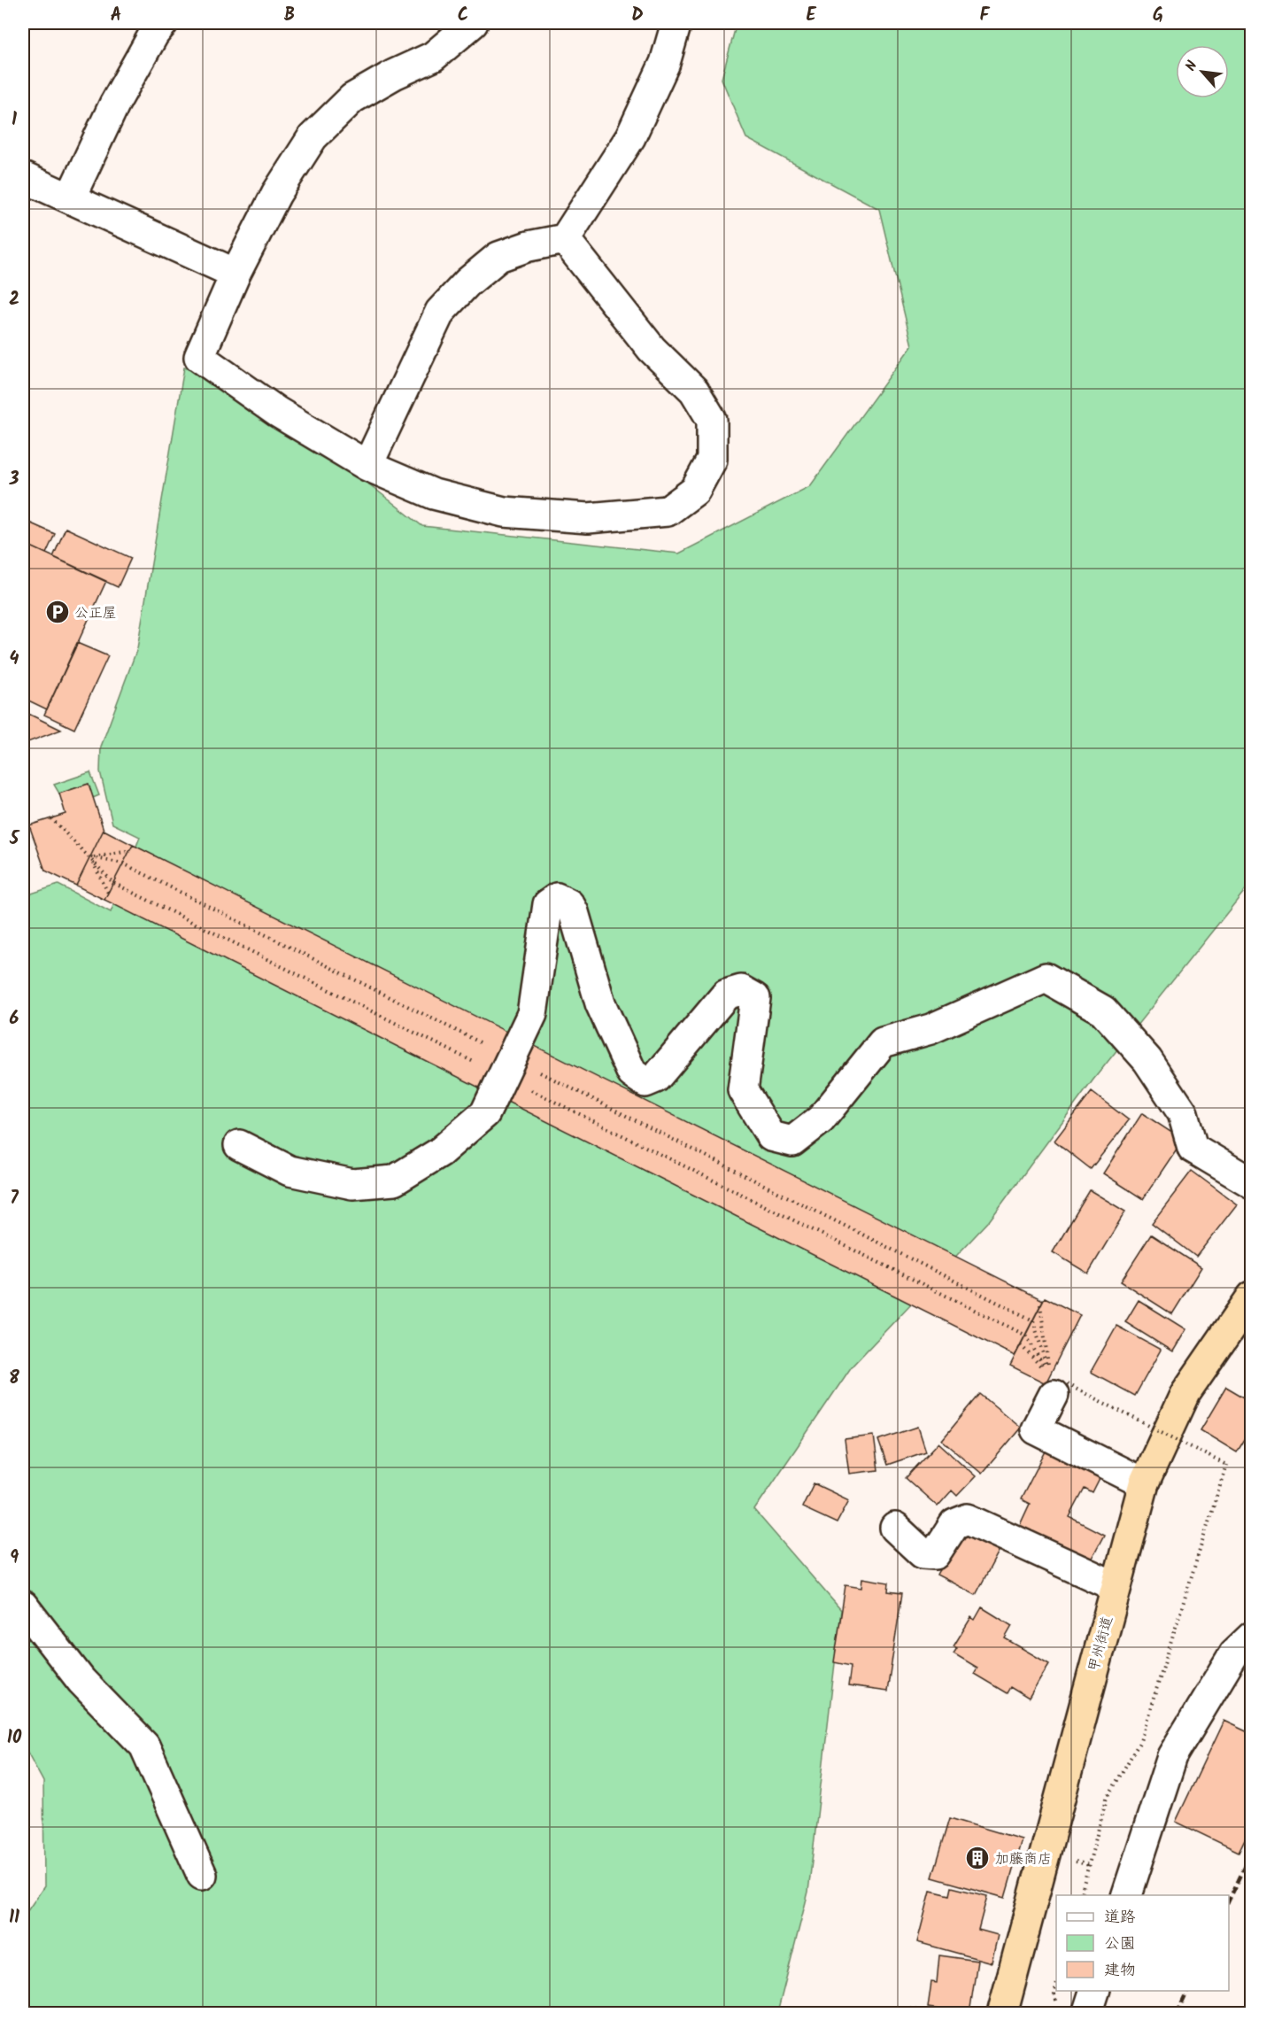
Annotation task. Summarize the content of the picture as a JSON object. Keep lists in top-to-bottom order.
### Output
{
  "streets": {
    "highway": ["甲州街道"]
  },
  "places": {
    "parking": ["公正屋"],
    "building": ["加藤商店"]
  },
  "legend": ["道路", "公園", "建物"],
  "north": "top left",
  "grid": {
    "columns": [
      "A",
      "B",
      "C",
      "D",
      "E",
      "F",
      "G"
    ],
    "rows": [
      "1",
      "2",
      "3",
      "4",
      "5",
      "6",
      "7",
      "8",
      "9",
      "10",
      "11"
    ]
  }
}
